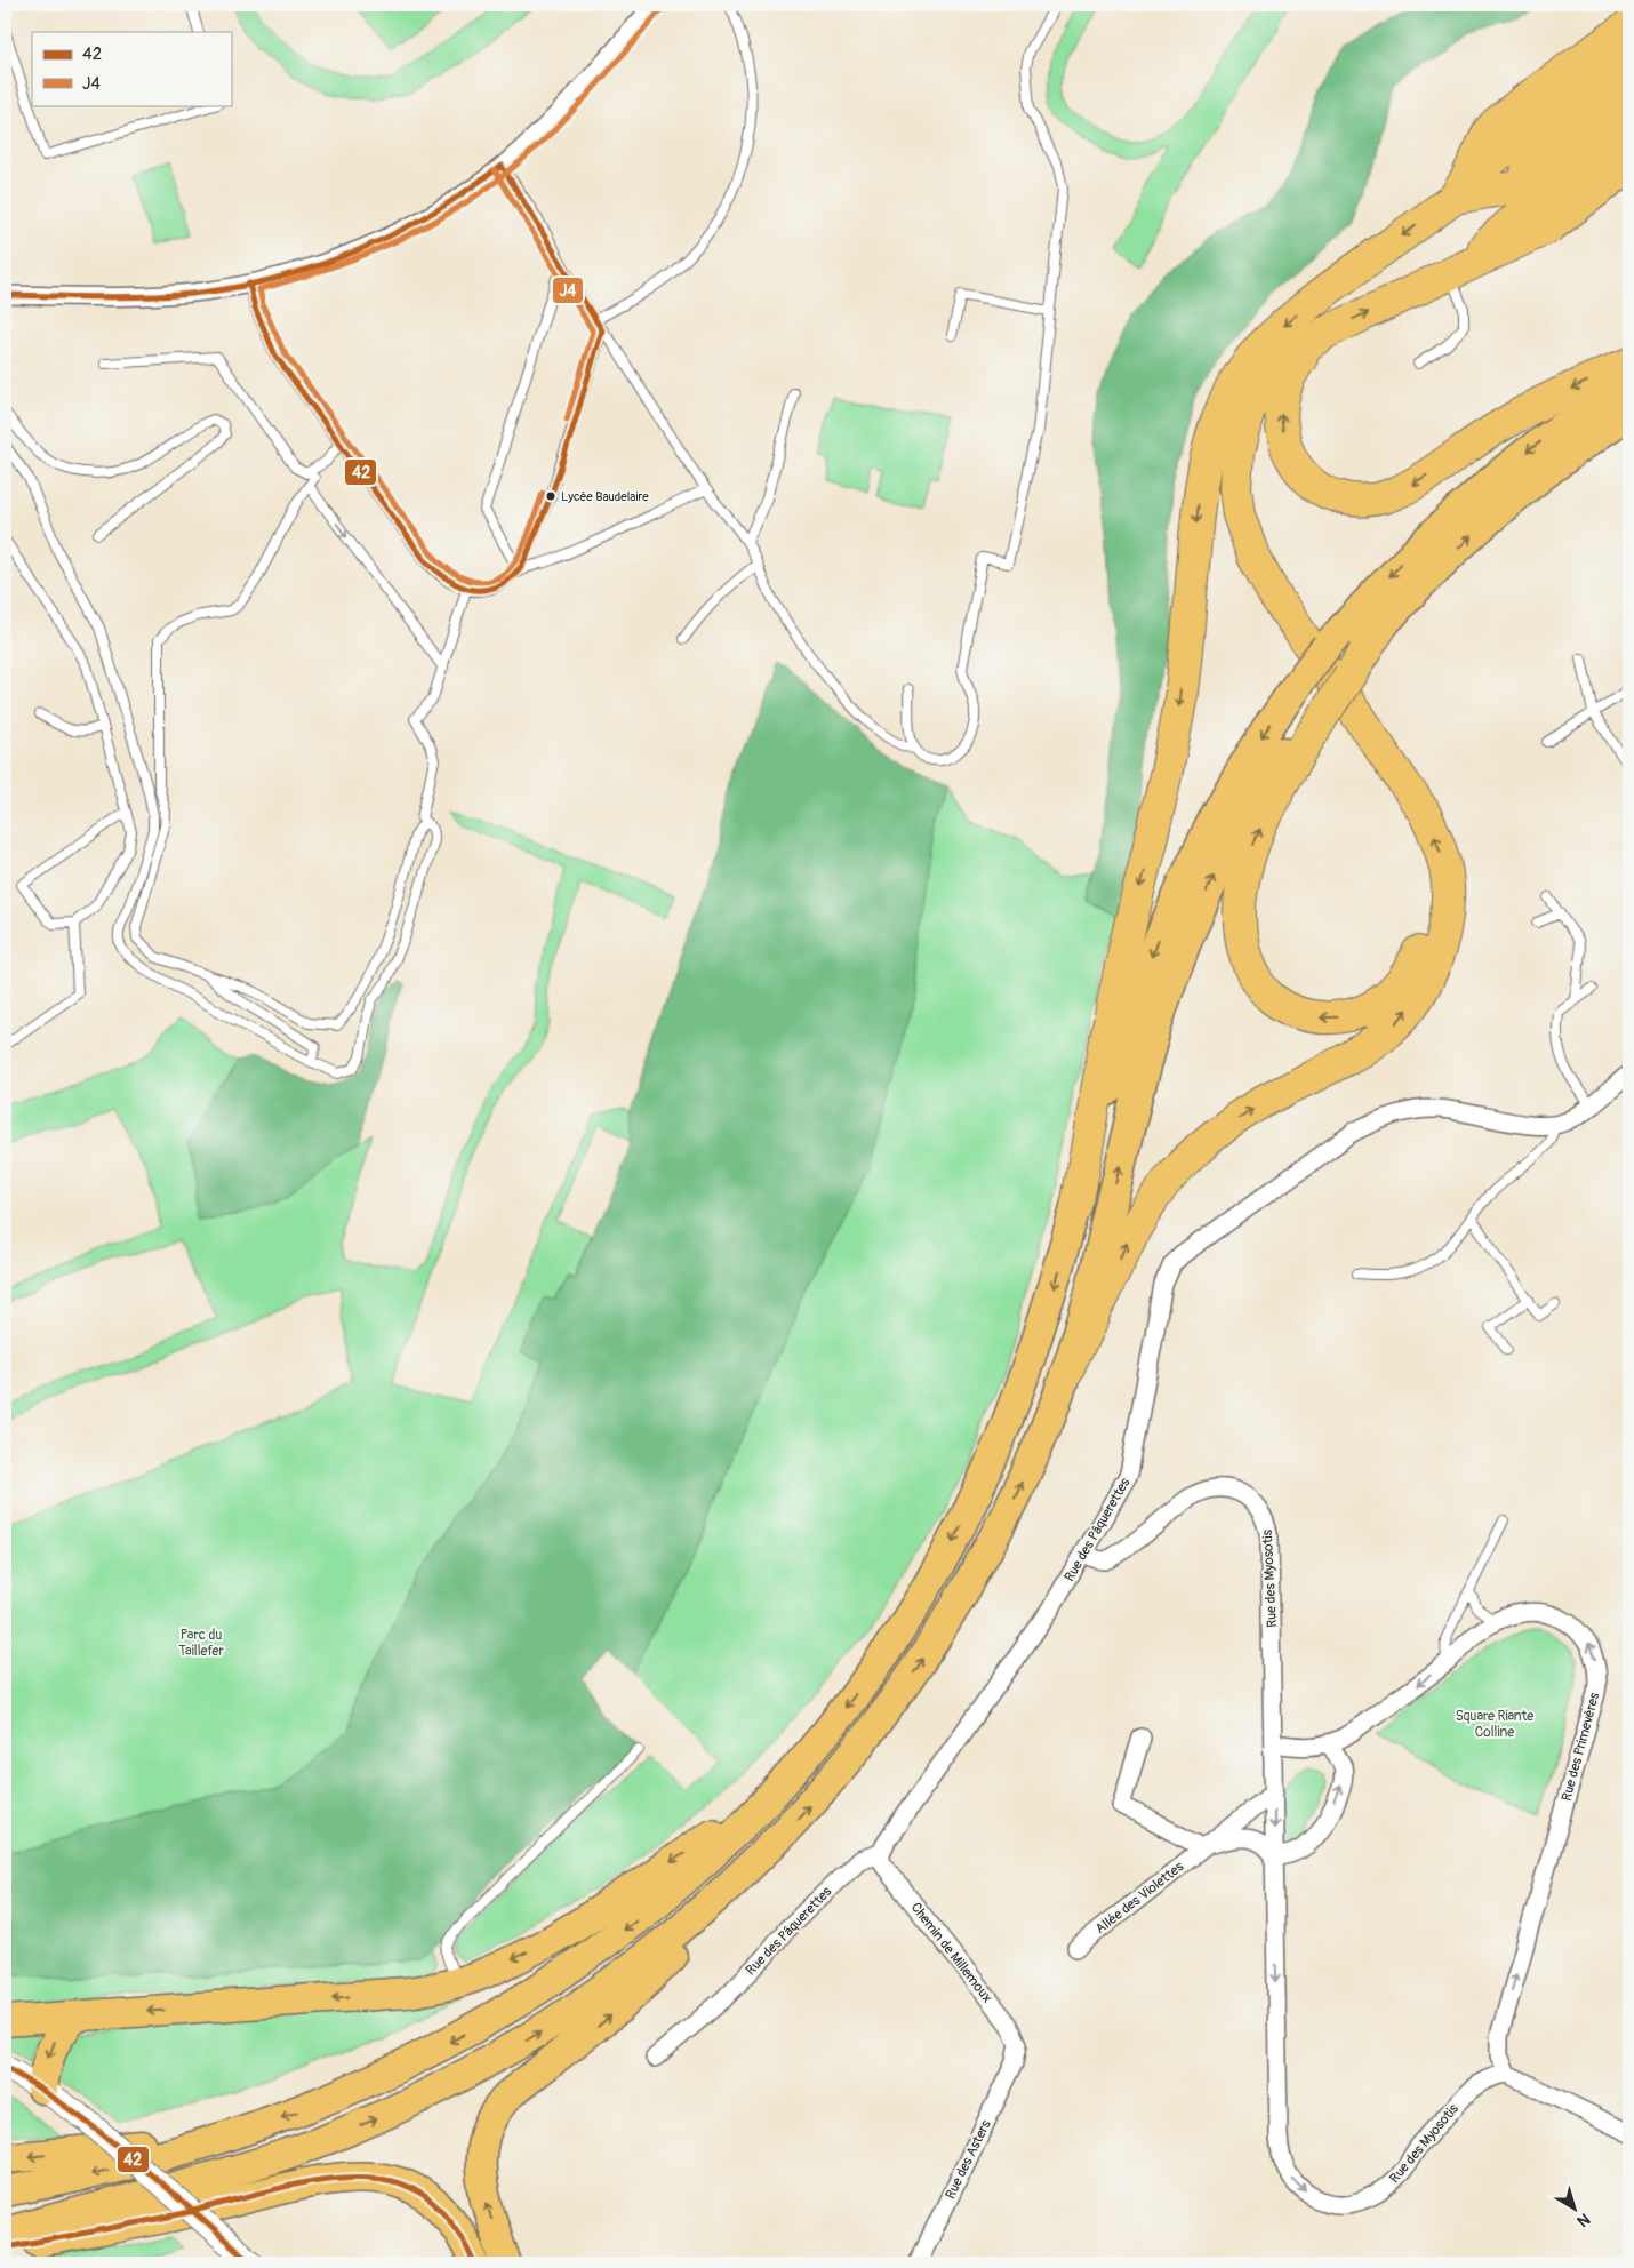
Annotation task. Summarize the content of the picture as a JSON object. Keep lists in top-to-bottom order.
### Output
{
  "streets": {
    "street": [
      "Rue des Pâquerettes",
      "Rue des Myosotis",
      "Rue des Primevères",
      "Allée des Violettes",
      "Chemin de Millemoux",
      "Rue des Asters"
    ]
  },
  "crossings": [
    ["Rue des Pâquerettes", "Rue des Myosotis"],
    ["Rue des Pâquerettes", "Chemin de Millemoux"],
    ["Rue des Myosotis", "Rue des Primevères"],
    ["Rue des Myosotis", "Allée des Violettes"],
    ["Chemin de Millemoux", "Rue des Asters"]
  ],
  "parks": ["Parc du Taillefer", "Square Riante Colline"],
  "places": ["Lycée Baudelaire"],
  "lines": ["transit line J4", "transit line 42"],
  "legend": ["42", "J4"],
  "north": "bottom right"
}
